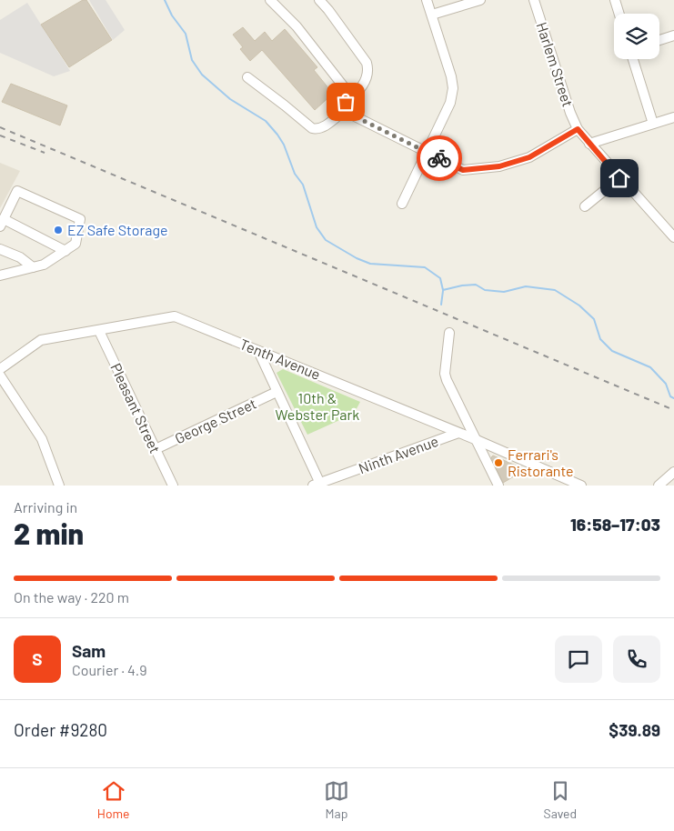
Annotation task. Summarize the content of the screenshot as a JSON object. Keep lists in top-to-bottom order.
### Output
{
  "streets": {
    "street": [
      "Harlem Street",
      "Tenth Avenue",
      "Pleasant Street",
      "George Street",
      "Ninth Avenue"
    ]
  },
  "crossings": [
    ["Tenth Avenue", "Pleasant Street"],
    ["Tenth Avenue", "Ninth Avenue"],
    ["Pleasant Street", "George Street"]
  ],
  "parks": ["10th & Webster Park"],
  "places": ["EZ Safe Storage", "Ferrari's Ristorante"],
  "page": {
    "heading": ["2 min", "Arriving in", "16:58–17:03"],
    "panel": [
      "Sam",
      "Courier · 4.9",
      "Order #9280",
      "$39.89"
    ],
    "bar": "On the way · 220 m",
    "round": "S",
    "tabs": ["Home", "Map", "Saved"]
  }
}
